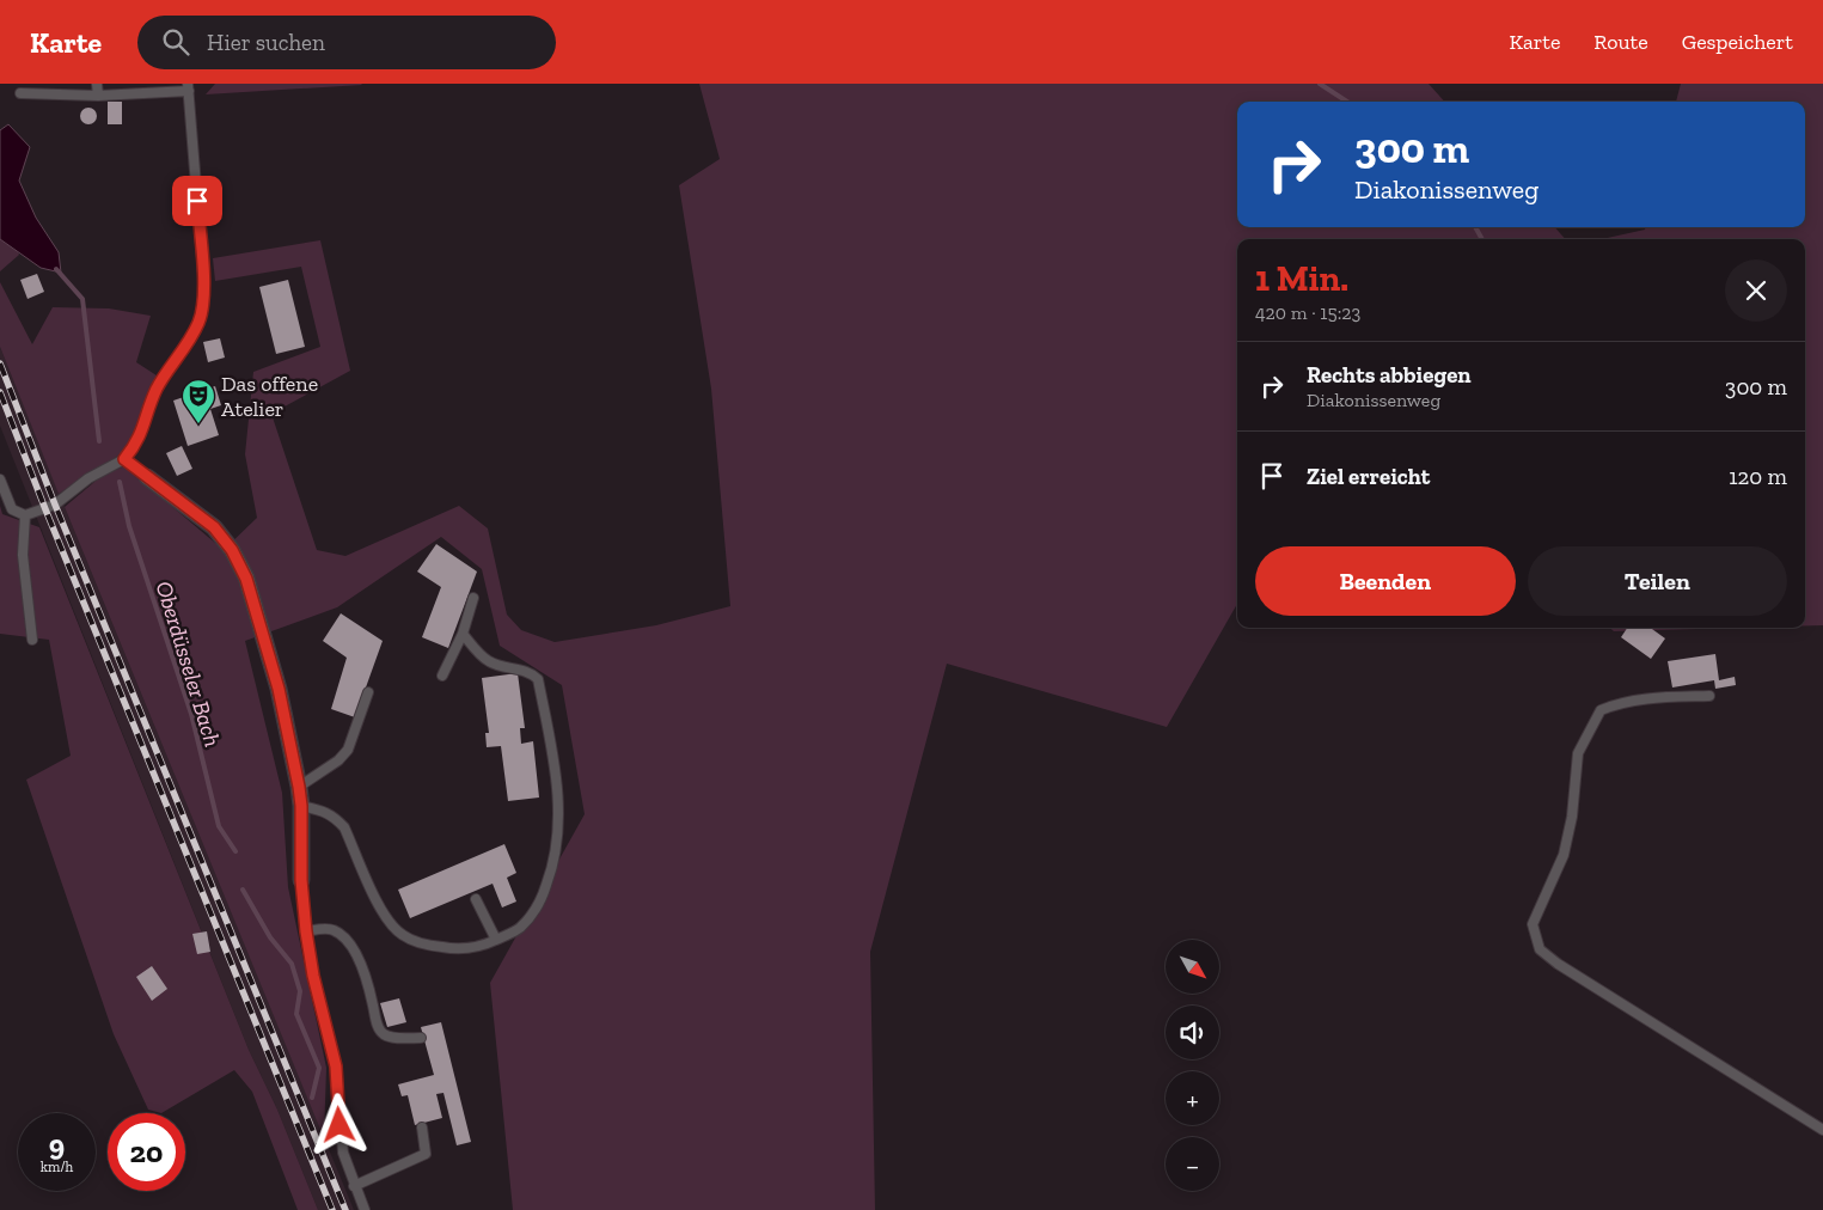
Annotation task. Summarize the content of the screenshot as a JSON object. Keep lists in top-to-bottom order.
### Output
{
  "water": ["Oberdüsseler Bach"],
  "places": {
    "theatre": ["Das offene Atelier"]
  },
  "north": "bottom right",
  "page": {
    "header": "Karte",
    "search": "Hier suchen",
    "nav": ["Karte", "Route", "Gespeichert"],
    "turn": ["300 m", "Diakonissenweg"],
    "heading": ["1 Min.", "420 m · 15:23"],
    "list": [
      {
        "name": "Rechts abbiegen",
        "note": "Diakonissenweg",
        "value": "300 m"
      },
      {
        "name": "Ziel erreicht",
        "value": "120 m"
      }
    ],
    "buttons": ["Beenden", "Teilen"],
    "map_buttons": ["+", "−"],
    "speed": "9 km/h",
    "limit": "20"
  }
}
